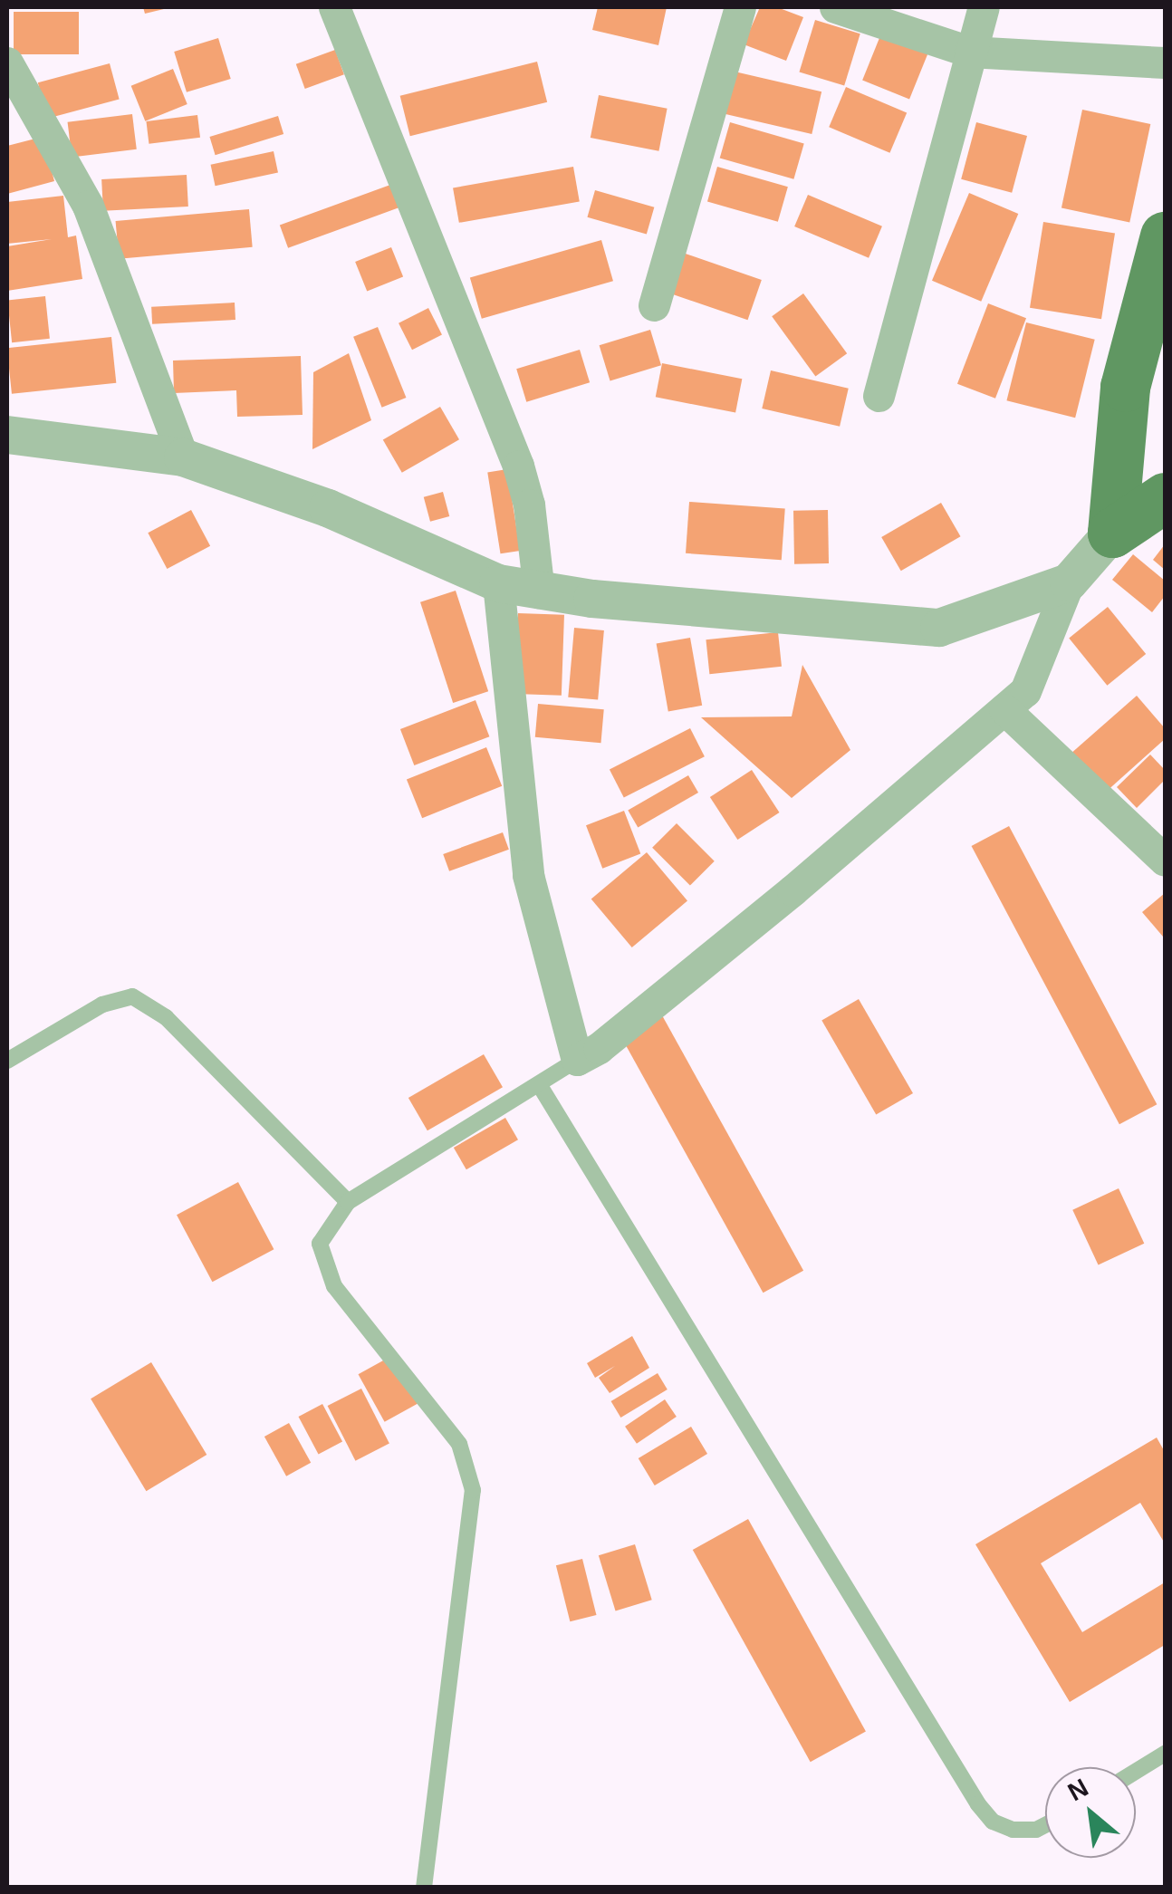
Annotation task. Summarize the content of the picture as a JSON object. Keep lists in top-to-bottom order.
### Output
{
  "north": "top left"
}
